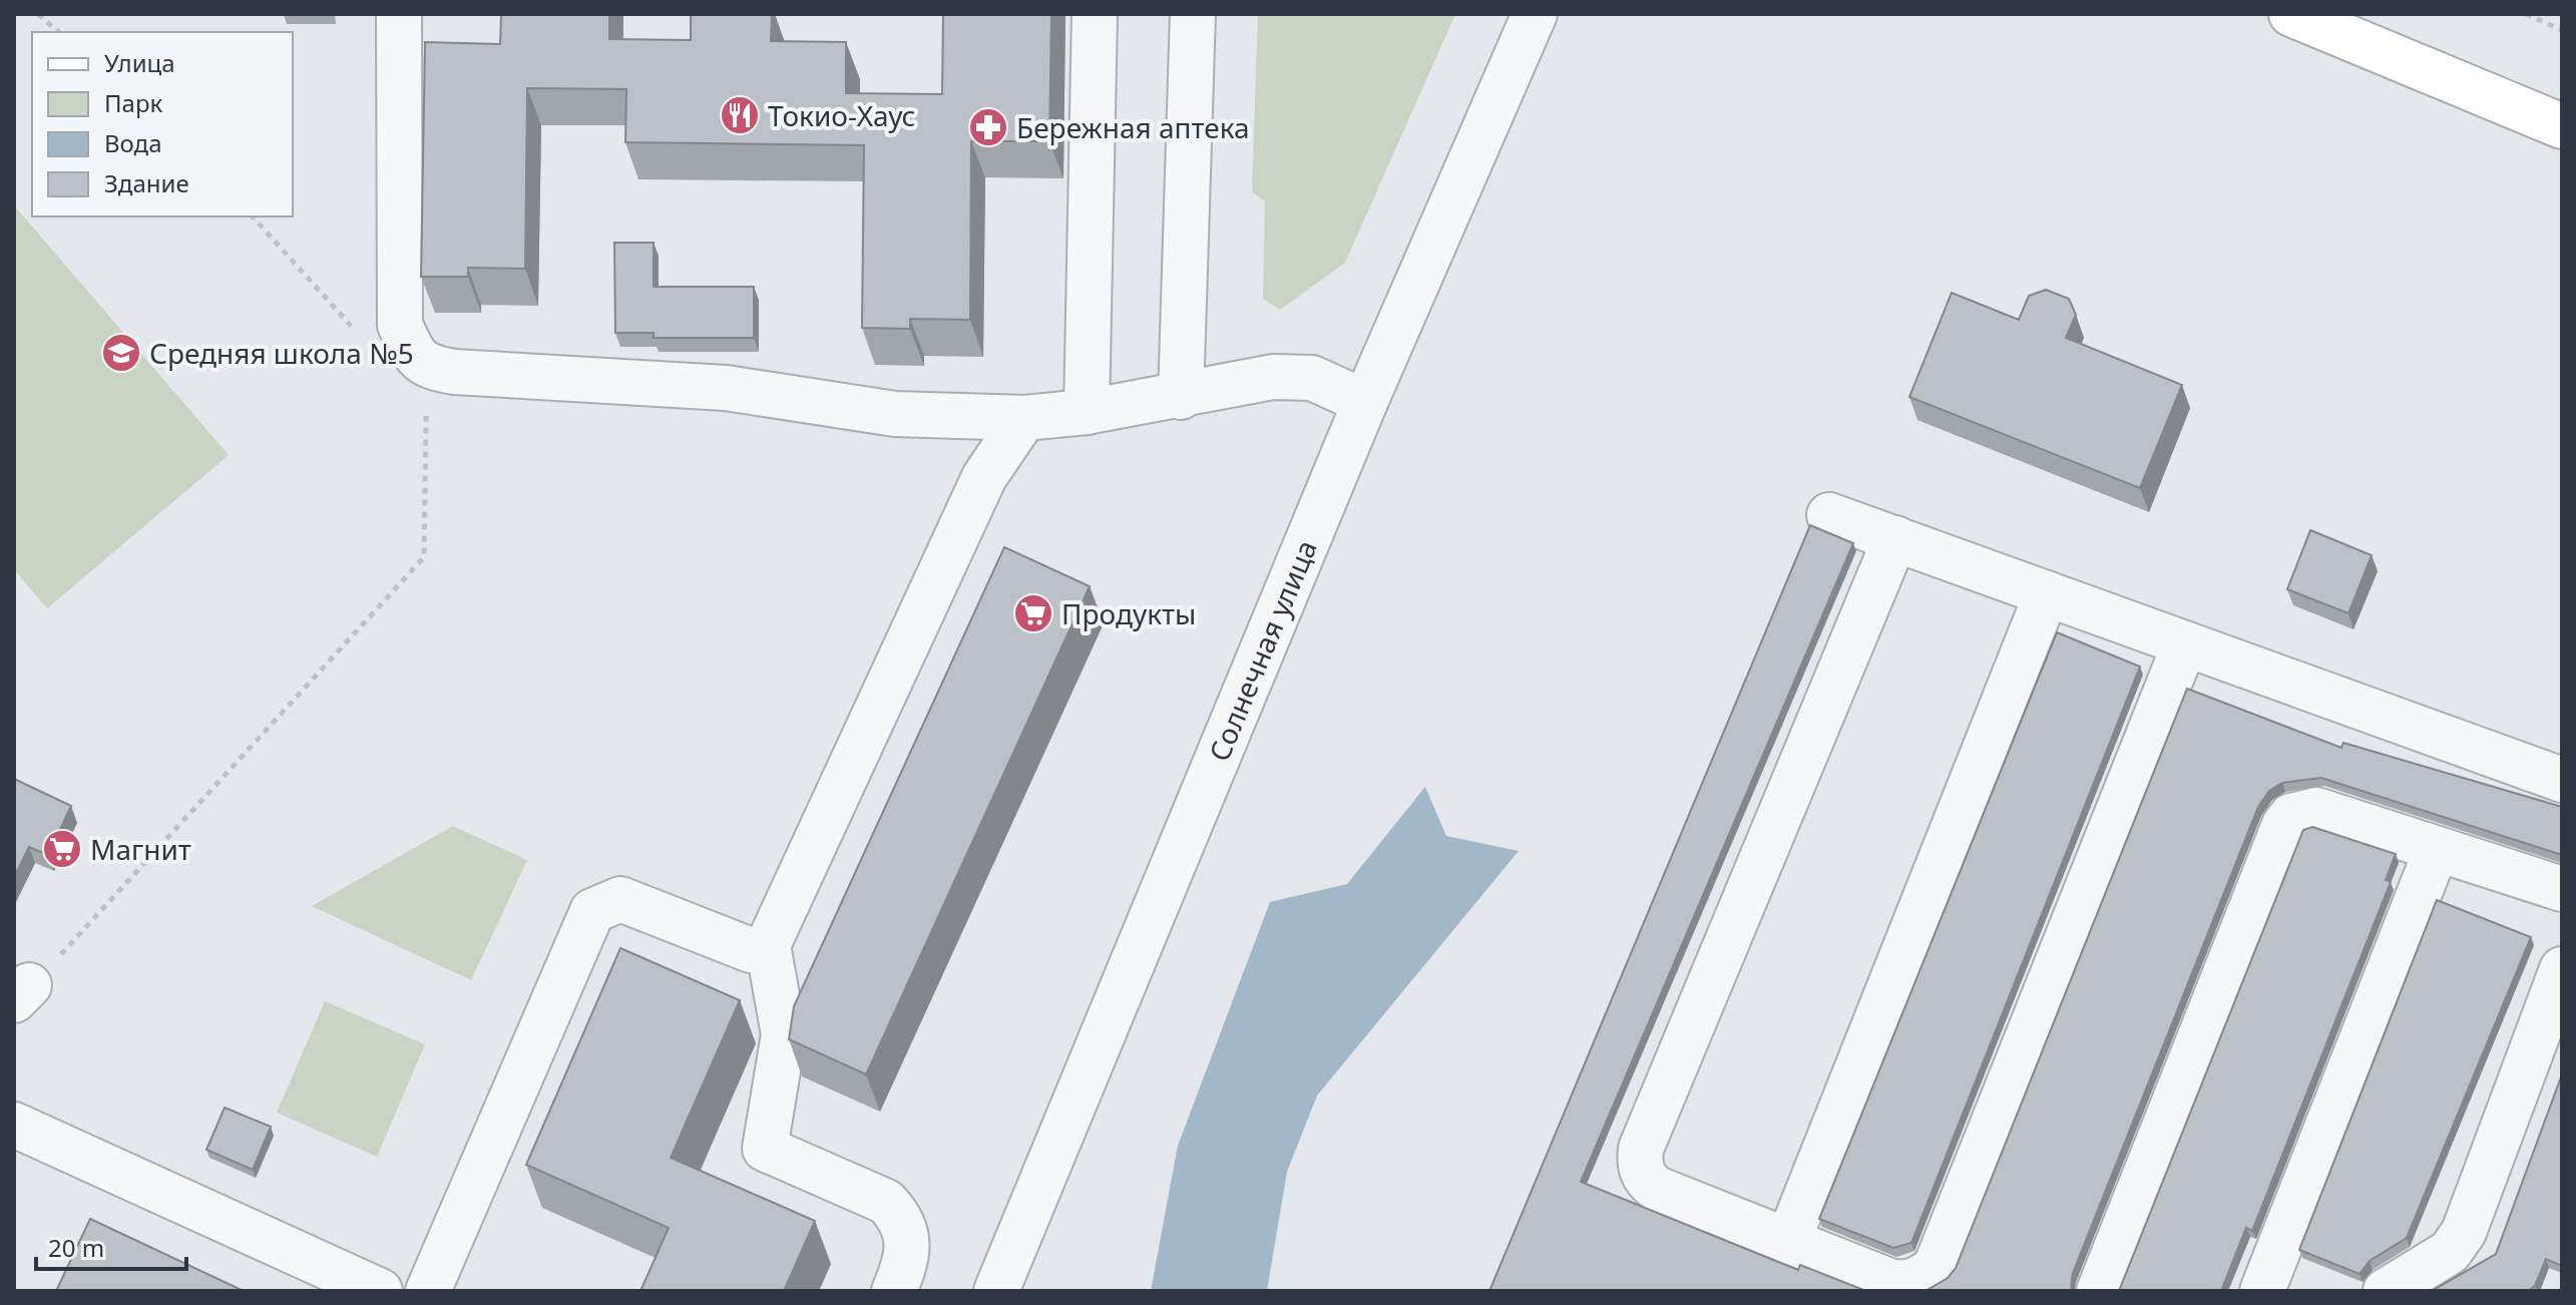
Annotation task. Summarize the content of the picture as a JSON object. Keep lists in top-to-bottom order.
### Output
{
  "streets": {
    "street": ["Солнечная улица"]
  },
  "places": {
    "restaurant": ["Токио-Хаус"],
    "pharmacy": ["Бережная аптека"],
    "school or university": ["Средняя школа №5"],
    "supermarket": ["Продукты", "Магнит"]
  },
  "legend": [
    "Улица",
    "Парк",
    "Вода",
    "Здание"
  ],
  "scale_bar": "20 m"
}
